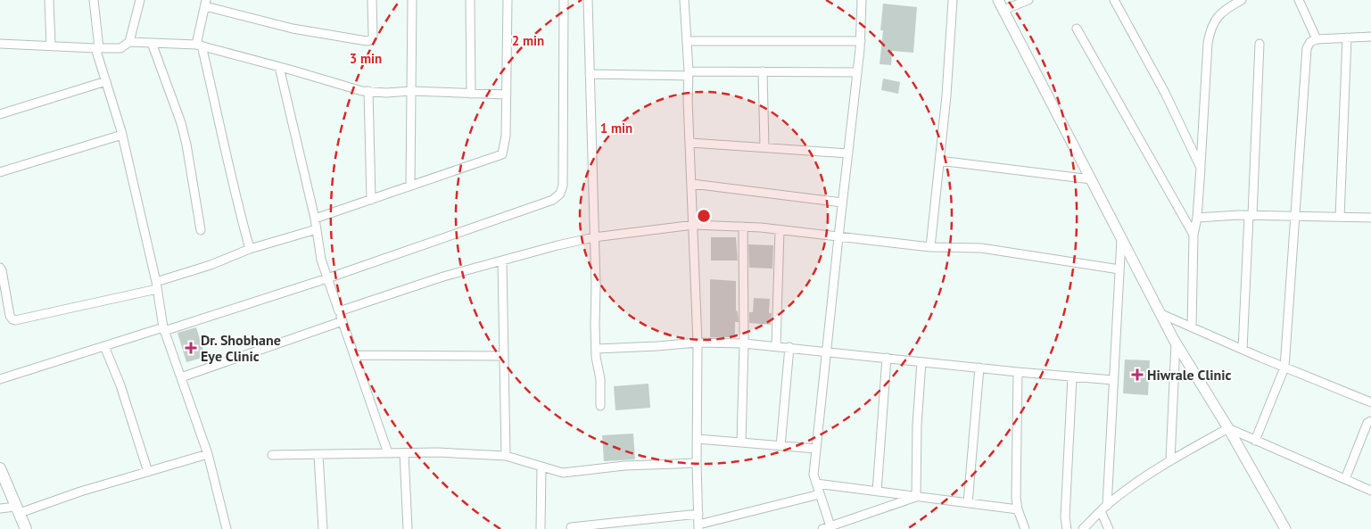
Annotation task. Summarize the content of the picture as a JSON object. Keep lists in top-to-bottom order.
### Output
{
  "places": {
    "health": ["Dr. Shobhane Eye Clinic", "Hiwrale Clinic"]
  },
  "rings": ["2 min", "3 min", "1 min"]
}
